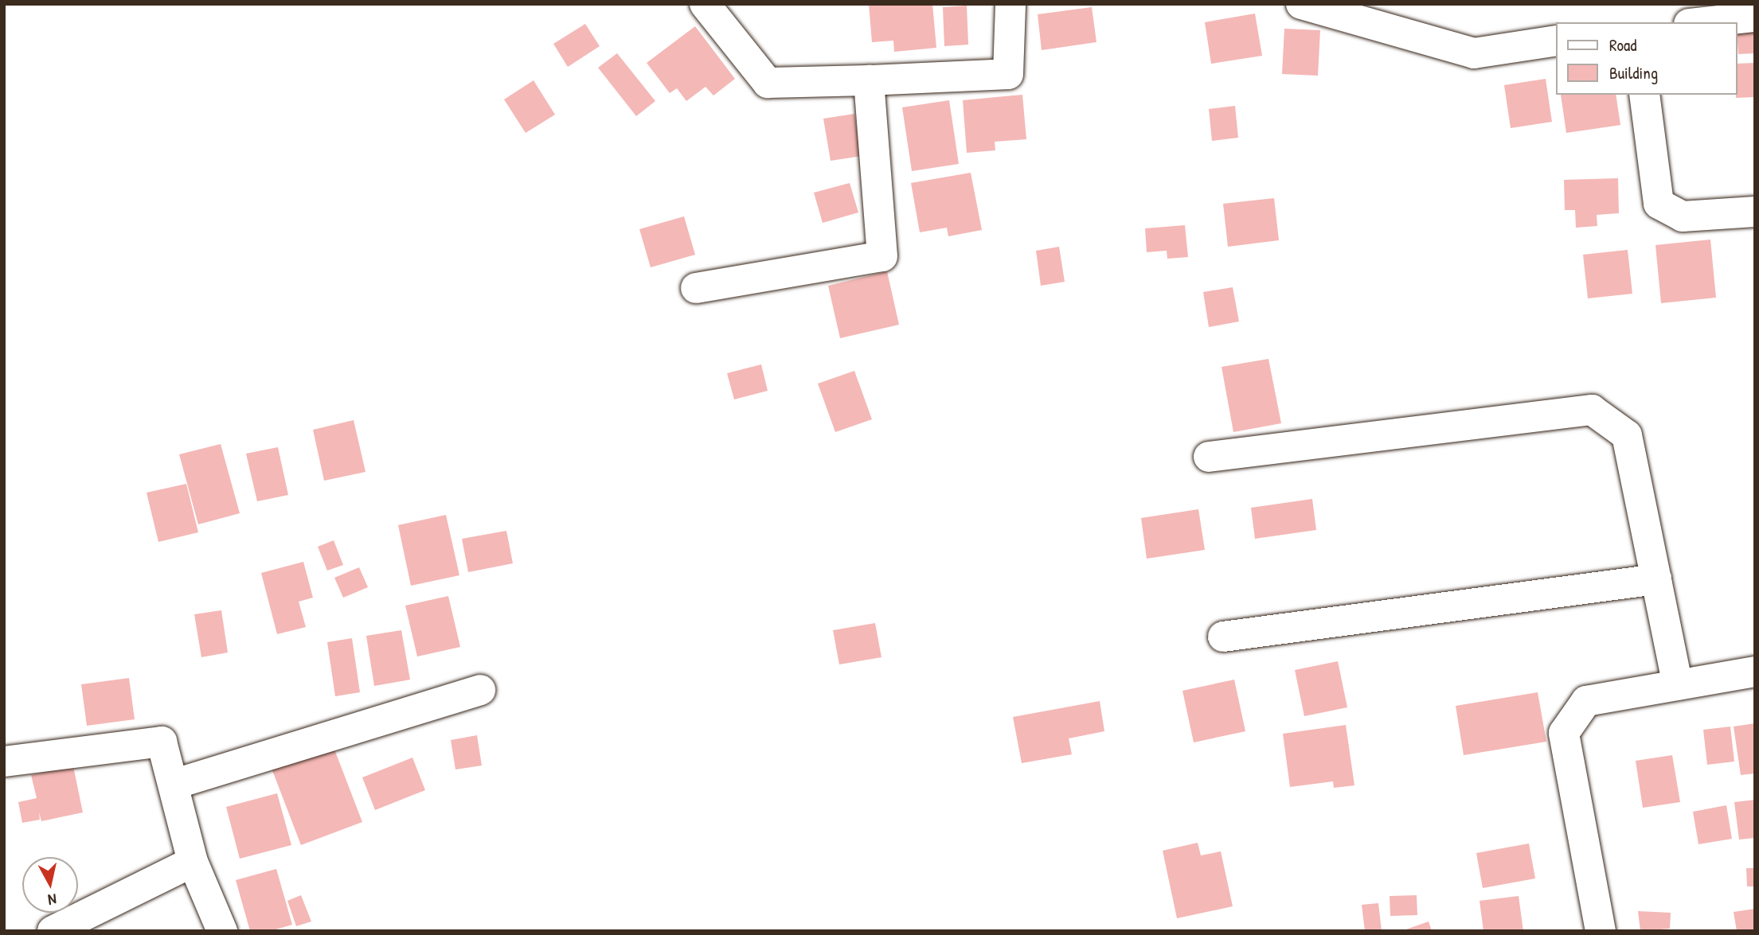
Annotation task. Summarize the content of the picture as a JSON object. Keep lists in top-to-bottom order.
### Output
{
  "legend": ["Road", "Building"],
  "north": "bottom"
}
